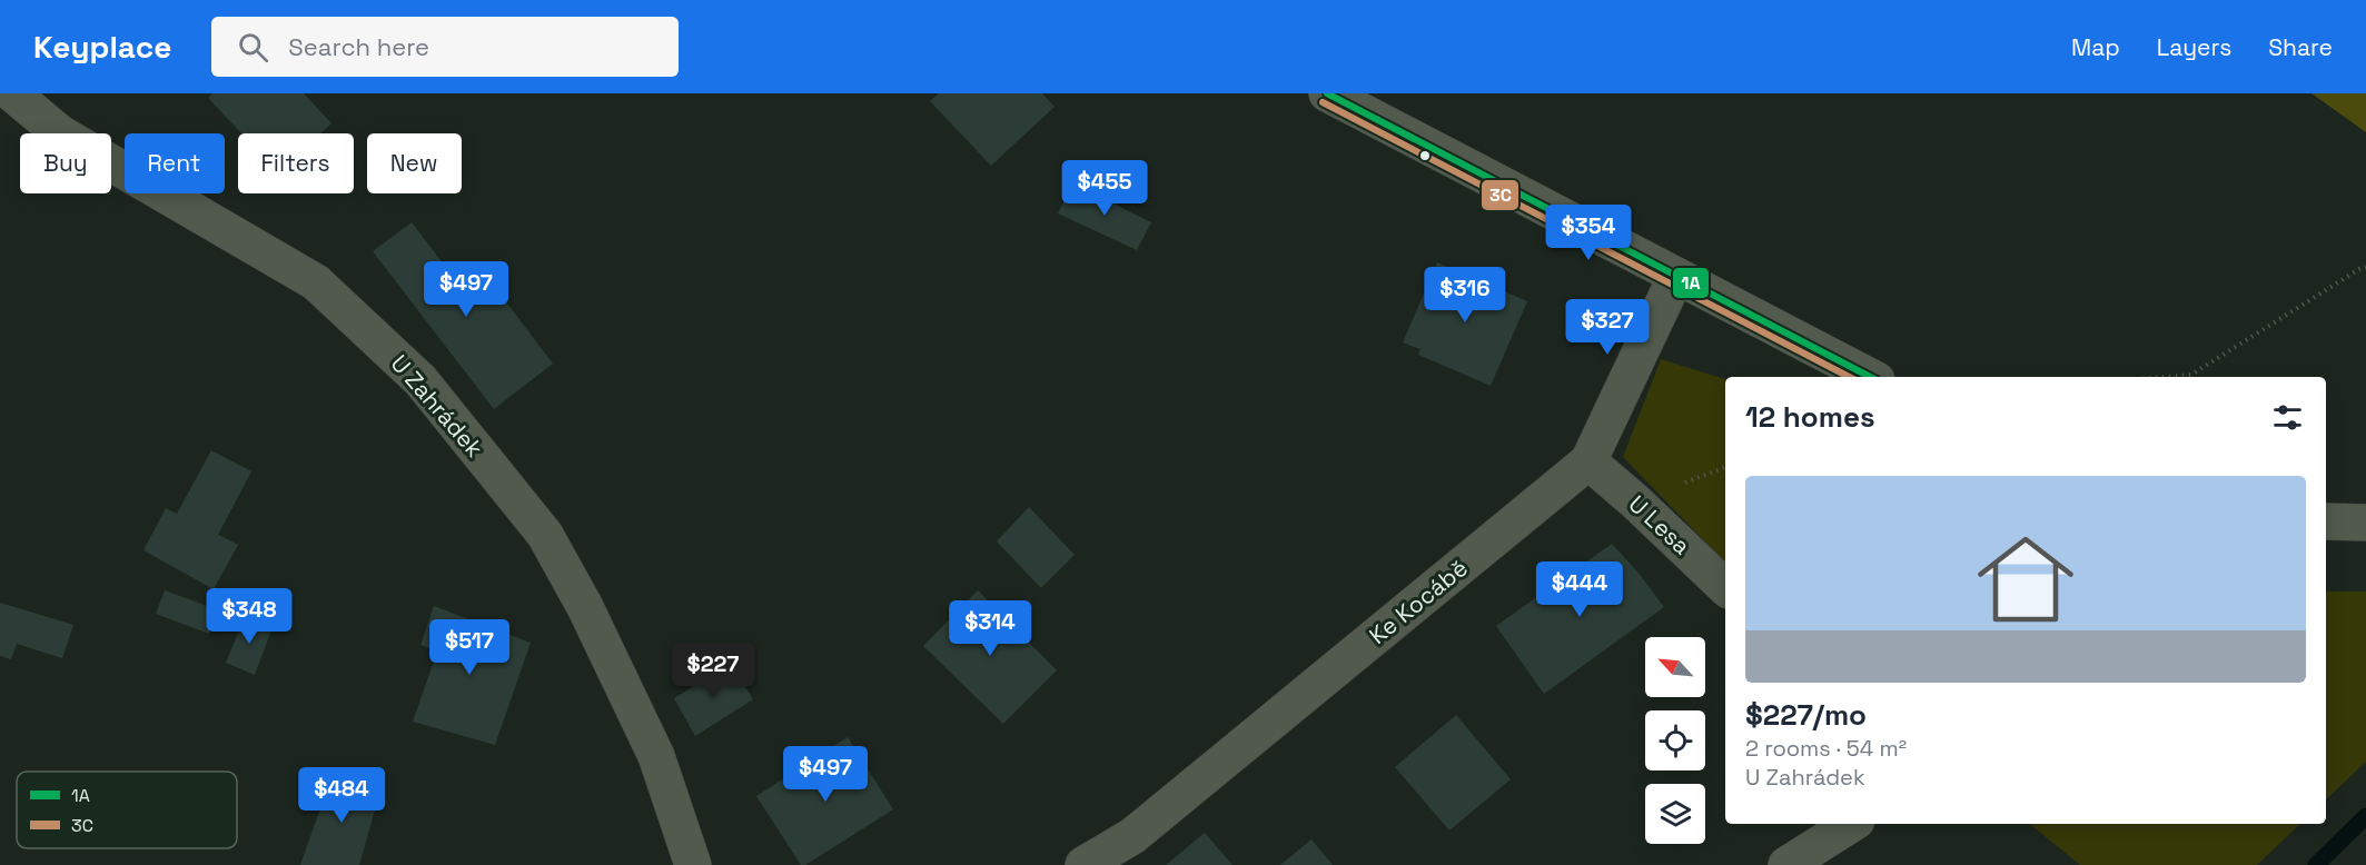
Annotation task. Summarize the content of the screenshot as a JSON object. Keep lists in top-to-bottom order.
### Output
{
  "streets": {
    "street": ["U Zahrádek", "U Lesa", "Ke Kocábě"]
  },
  "crossings": [
    ["U Lesa", "Ke Kocábě"]
  ],
  "lines": ["transit line 1A", "transit line 3C"],
  "legend": ["1A", "3C"],
  "north": "top left",
  "page": {
    "header": "Keyplace",
    "search": "Search here",
    "nav": ["Map", "Layers", "Share"],
    "chip": [
      "Buy",
      "Rent",
      "Filters",
      "New"
    ],
    "price": [
      "$455",
      "$354",
      "$497",
      "$316",
      "$327",
      "$444",
      "$348",
      "$314",
      "$517",
      "$227",
      "$497",
      "$484"
    ],
    "heading": "12 homes",
    "list": [
      {
        "name": "$227/mo",
        "note": "2 rooms · 54 m² · U Zahrádek"
      }
    ]
  }
}
